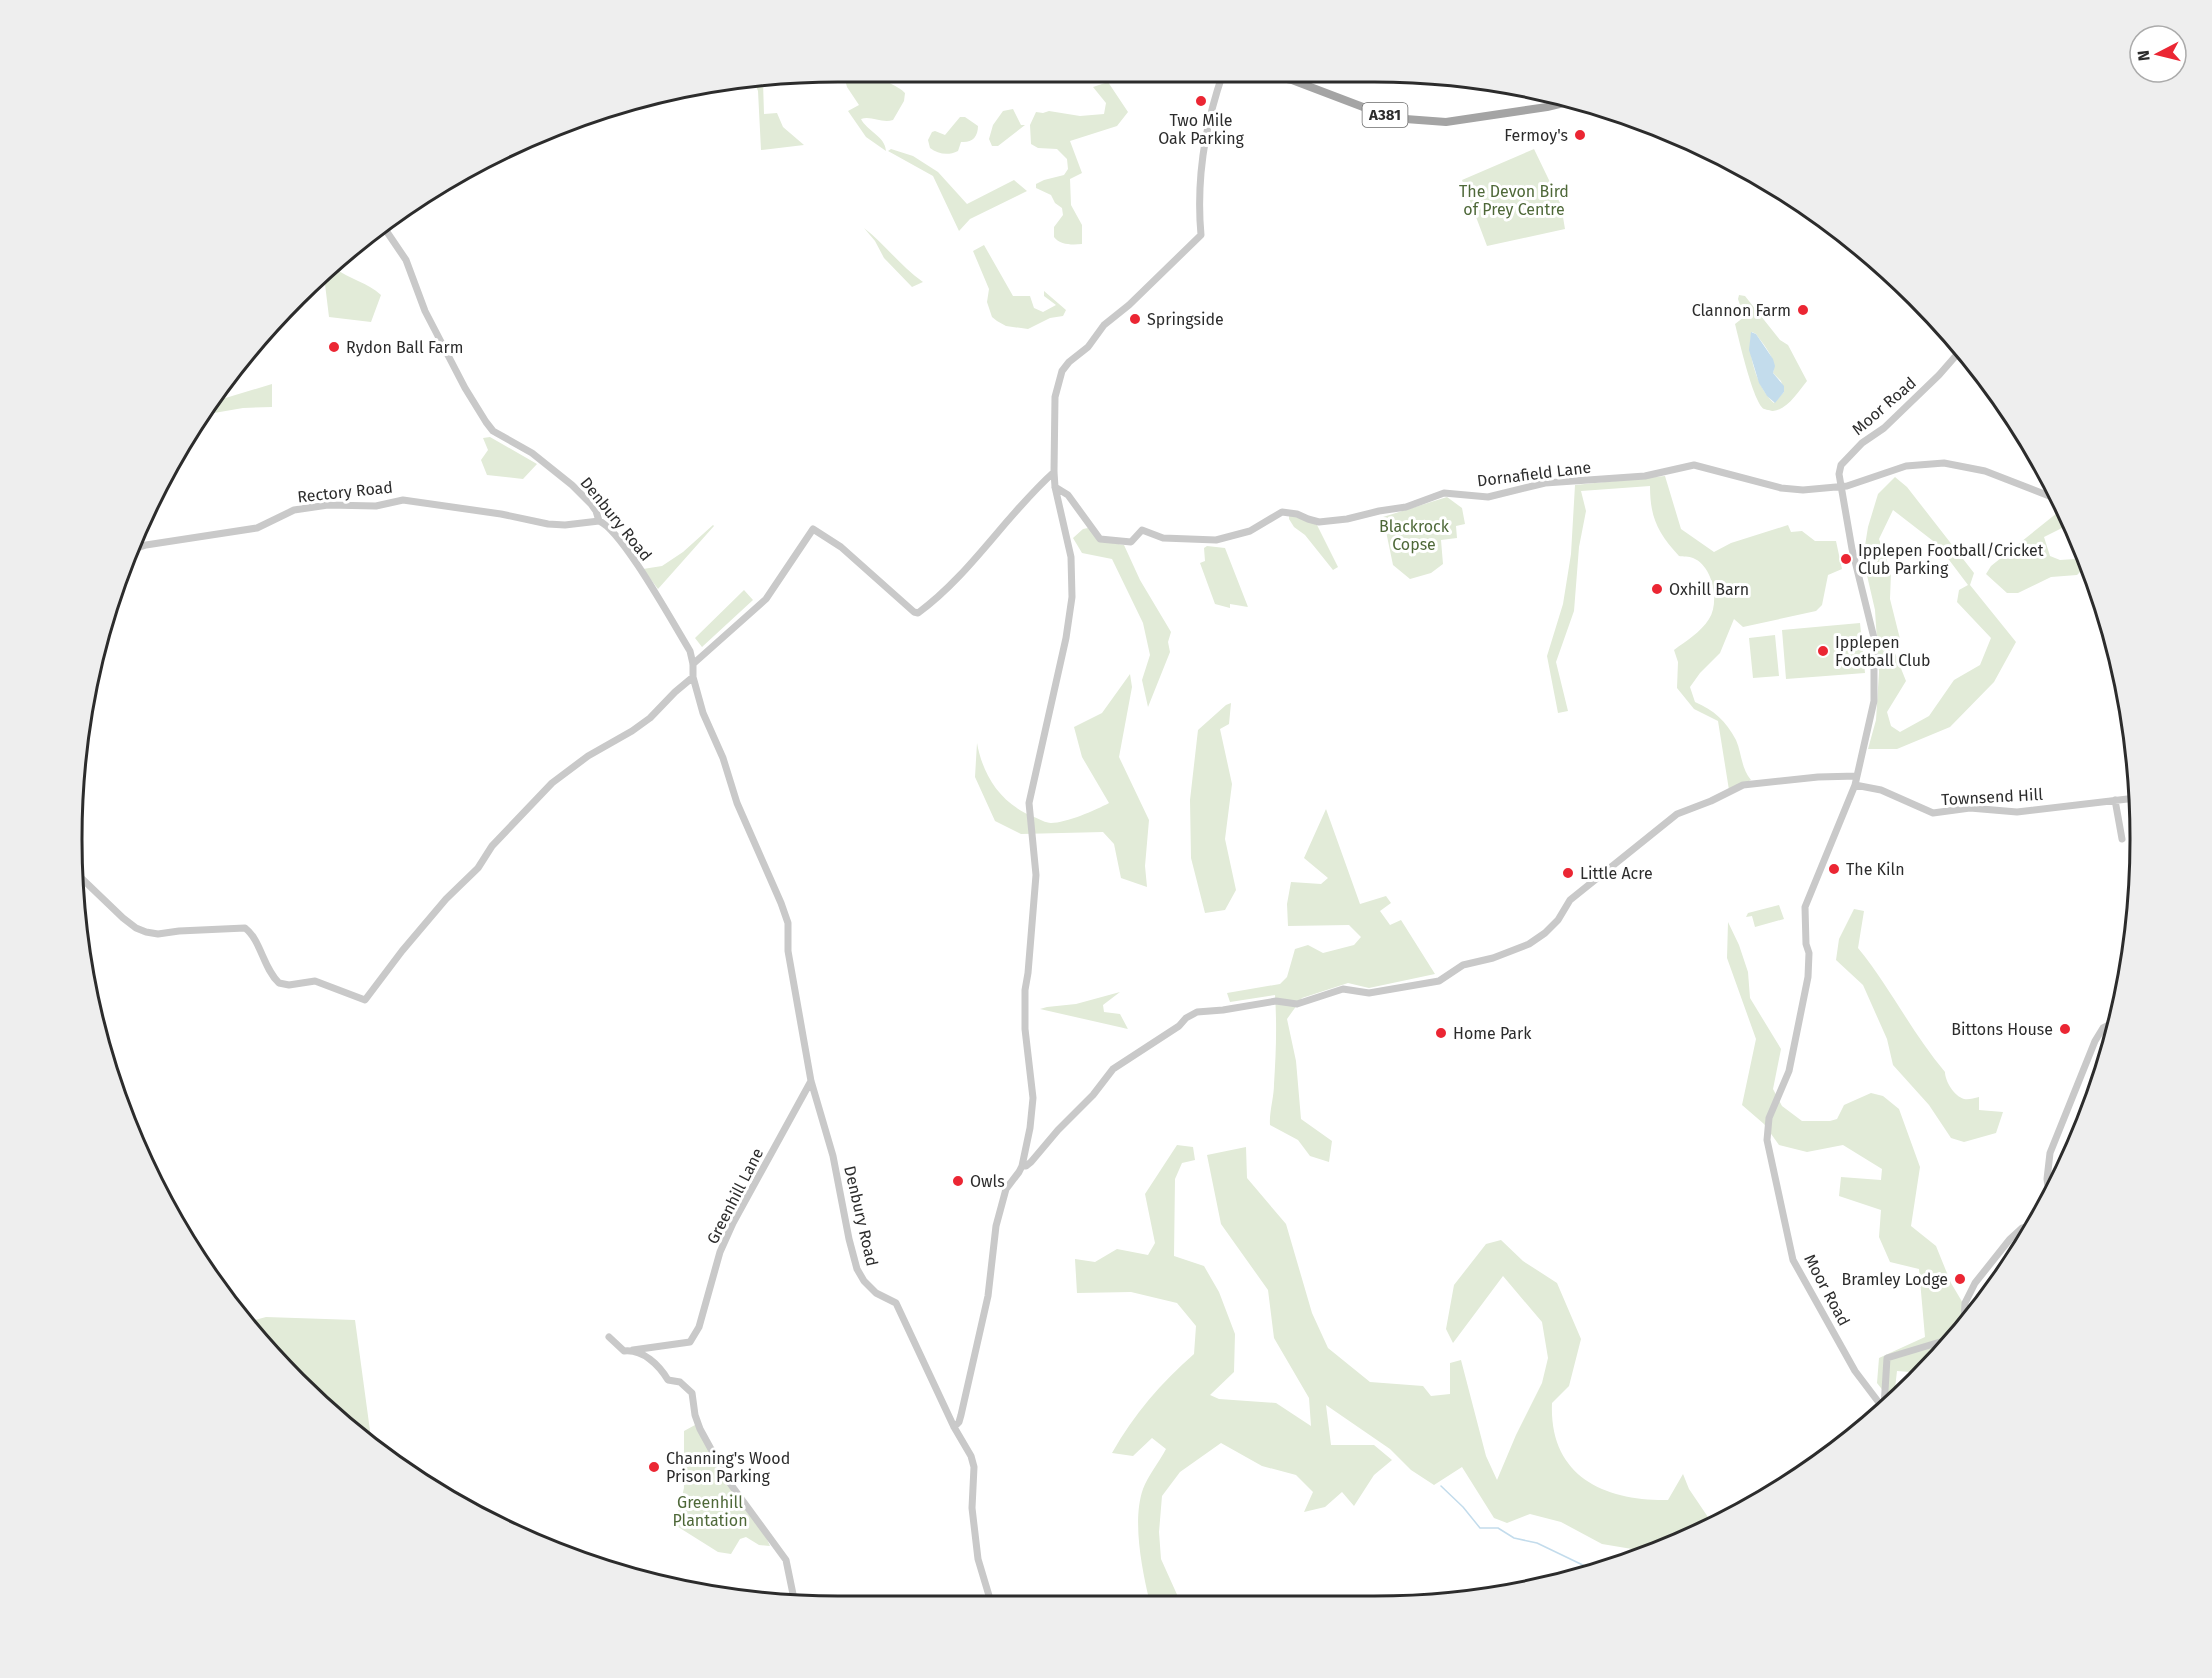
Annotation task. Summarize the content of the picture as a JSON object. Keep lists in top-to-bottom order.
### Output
{
  "streets": {
    "main road": ["A381"],
    "street": [
      "Moor Road",
      "Dornafield Lane",
      "Rectory Road",
      "Denbury Road",
      "Townsend Hill",
      "Greenhill Lane"
    ]
  },
  "crossings": [
    ["Moor Road", "Dornafield Lane"],
    ["Moor Road", "Townsend Hill"],
    ["Rectory Road", "Denbury Road"],
    ["Denbury Road", "Greenhill Lane"]
  ],
  "parks": ["The Devon Bird of Prey Centre", "Blackrock Copse", "Greenhill Plantation"],
  "places": [
    "Two Mile Oak Parking",
    "Fermoy's",
    "Clannon Farm",
    "Springside",
    "Rydon Ball Farm",
    "Ipplepen Football/Cricket Club Parking",
    "Oxhill Barn",
    "Ipplepen Football Club",
    "The Kiln",
    "Little Acre",
    "Bittons House",
    "Home Park",
    "Owls",
    "Bramley Lodge",
    "Channing's Wood Prison Parking"
  ],
  "north": "left"
}
